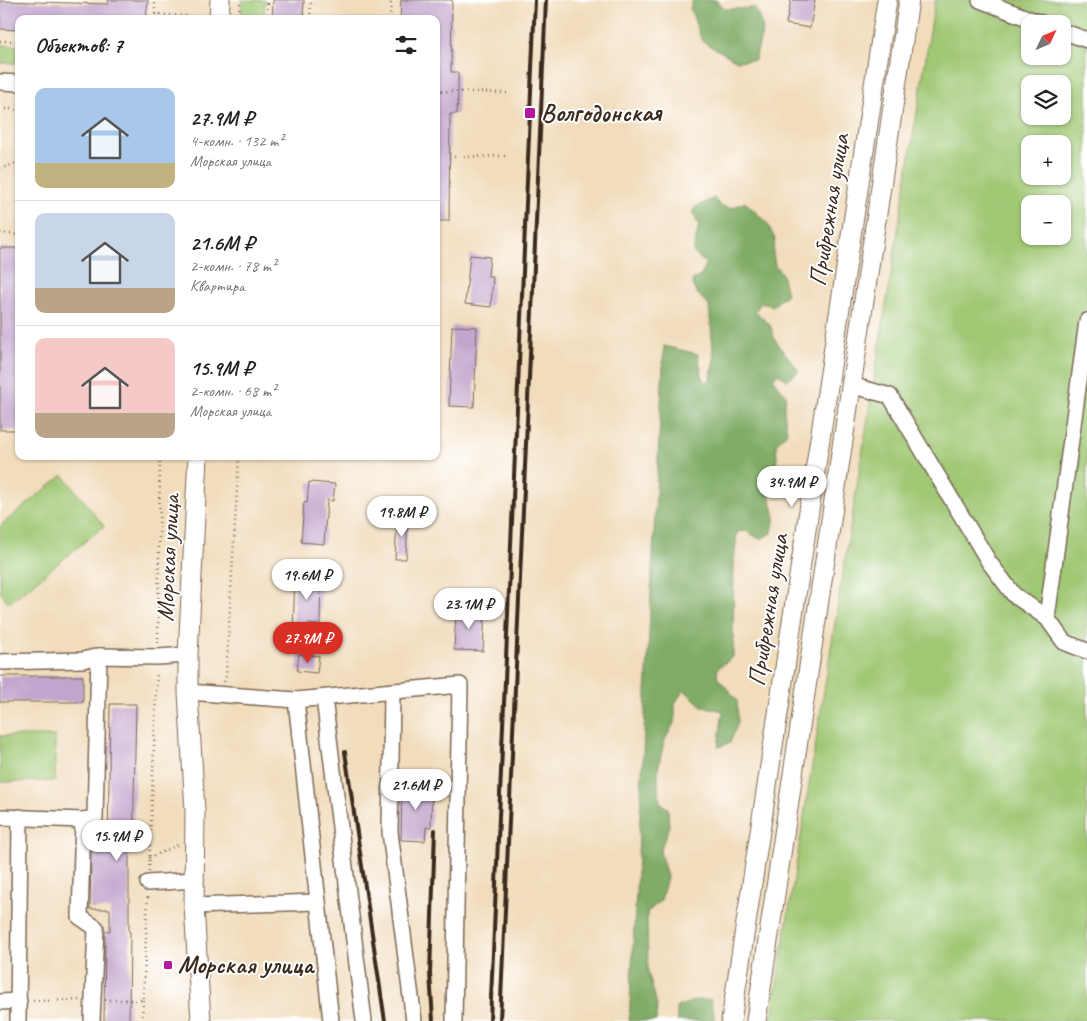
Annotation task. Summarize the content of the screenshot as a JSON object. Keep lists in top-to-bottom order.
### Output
{
  "streets": {
    "main road": ["Прибрежная улица", "Морская улица"]
  },
  "places": {
    "transit": ["Волгодонская", "Морская улица"]
  },
  "north": "top right",
  "page": {
    "map_buttons": ["+", "−"],
    "heading": "Объектов: 7",
    "list": [
      {
        "name": "27.9M ₽",
        "note": "4-комн. · 132 m² · Морская улица"
      },
      {
        "name": "21.6M ₽",
        "note": "2-комн. · 78 m² · Квартира"
      },
      {
        "name": "15.9M ₽",
        "note": "2-комн. · 68 m² · Морская улица"
      }
    ],
    "price": [
      "34.9M ₽",
      "19.8M ₽",
      "19.6M ₽",
      "23.1M ₽",
      "27.9M ₽",
      "21.6M ₽",
      "15.9M ₽"
    ]
  }
}
